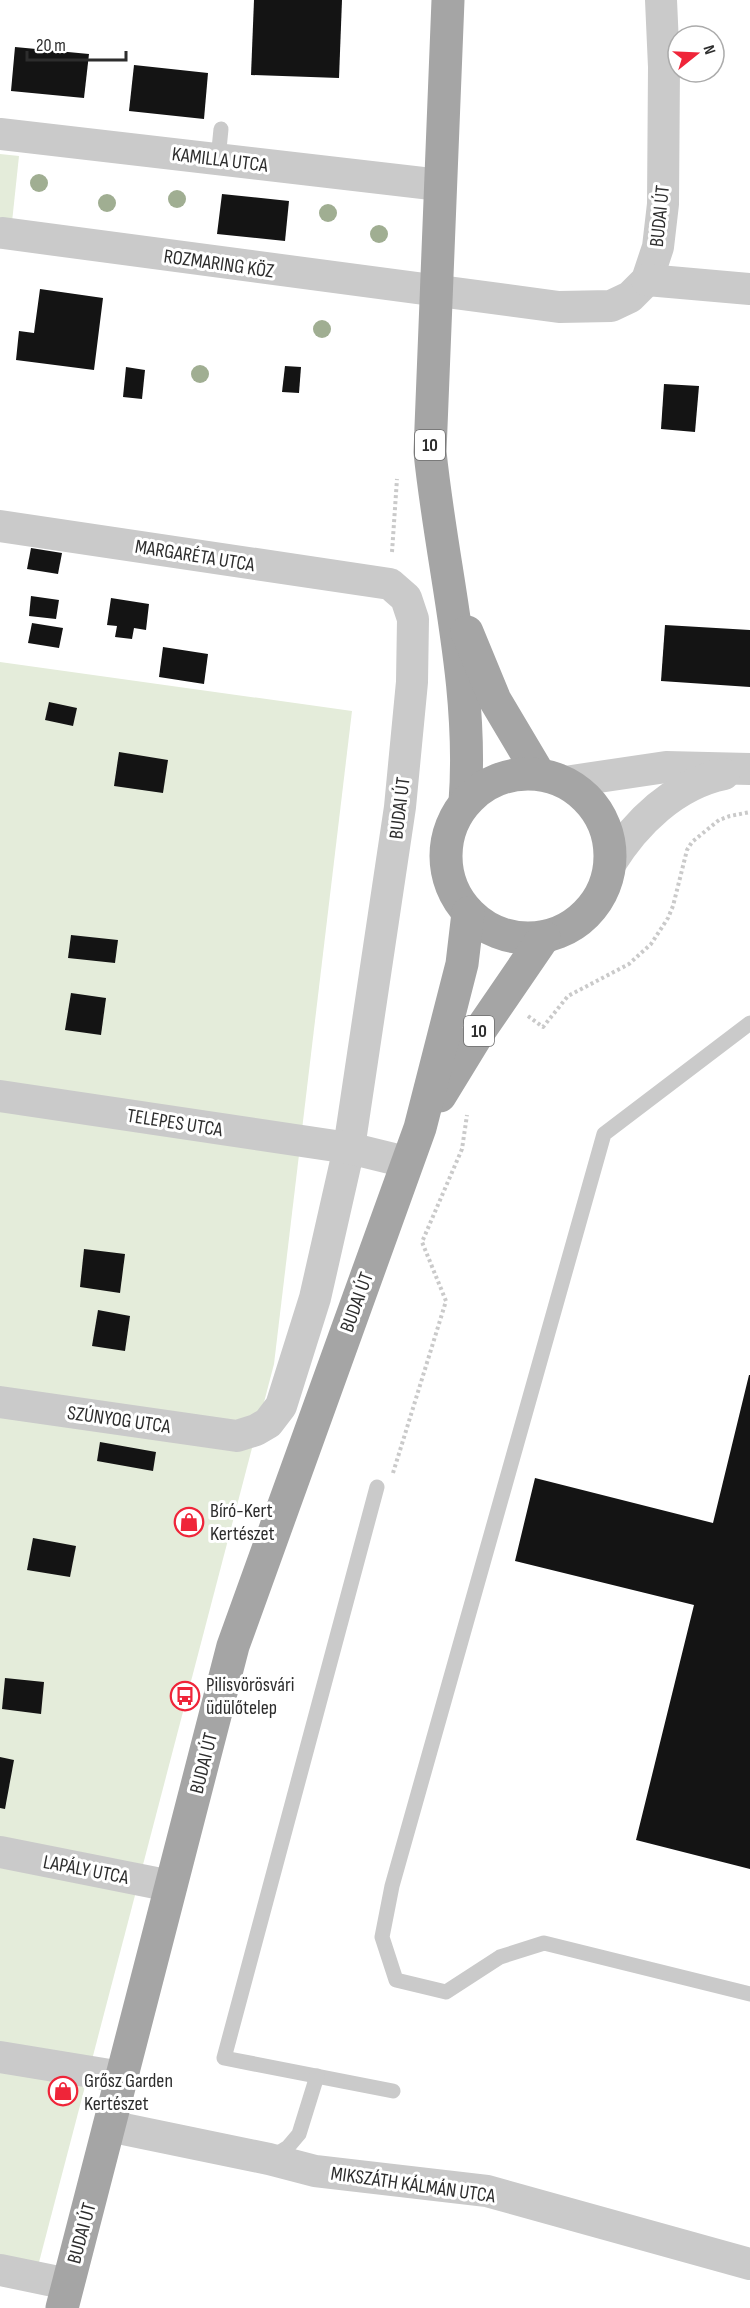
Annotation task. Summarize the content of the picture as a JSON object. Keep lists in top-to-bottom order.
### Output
{
  "streets": {
    "main road": ["BUDAI ÚT", "10"],
    "street": [
      "KAMILLA UTCA",
      "ROZMARING KÖZ",
      "MARGARÉTA UTCA",
      "TELEPES UTCA",
      "SZÚNYOG UTCA",
      "LAPÁLY UTCA",
      "MIKSZÁTH KÁLMÁN UTCA"
    ]
  },
  "crossings": [
    ["KAMILLA UTCA", "10"],
    ["BUDAI ÚT", "ROZMARING KÖZ"],
    ["BUDAI ÚT", "10"],
    ["BUDAI ÚT", "MARGARÉTA UTCA"],
    ["BUDAI ÚT", "TELEPES UTCA"],
    ["BUDAI ÚT", "SZÚNYOG UTCA"],
    ["BUDAI ÚT", "LAPÁLY UTCA"],
    ["BUDAI ÚT", "MIKSZÁTH KÁLMÁN UTCA"],
    ["ROZMARING KÖZ", "10"]
  ],
  "places": {
    "shop": ["Bíró-Kert Kertészet", "Grősz Garden Kertészet"],
    "bus stop": ["Pilisvörösvári üdülőtelep"]
  },
  "scale_bar": "20 m",
  "north": "right"
}
